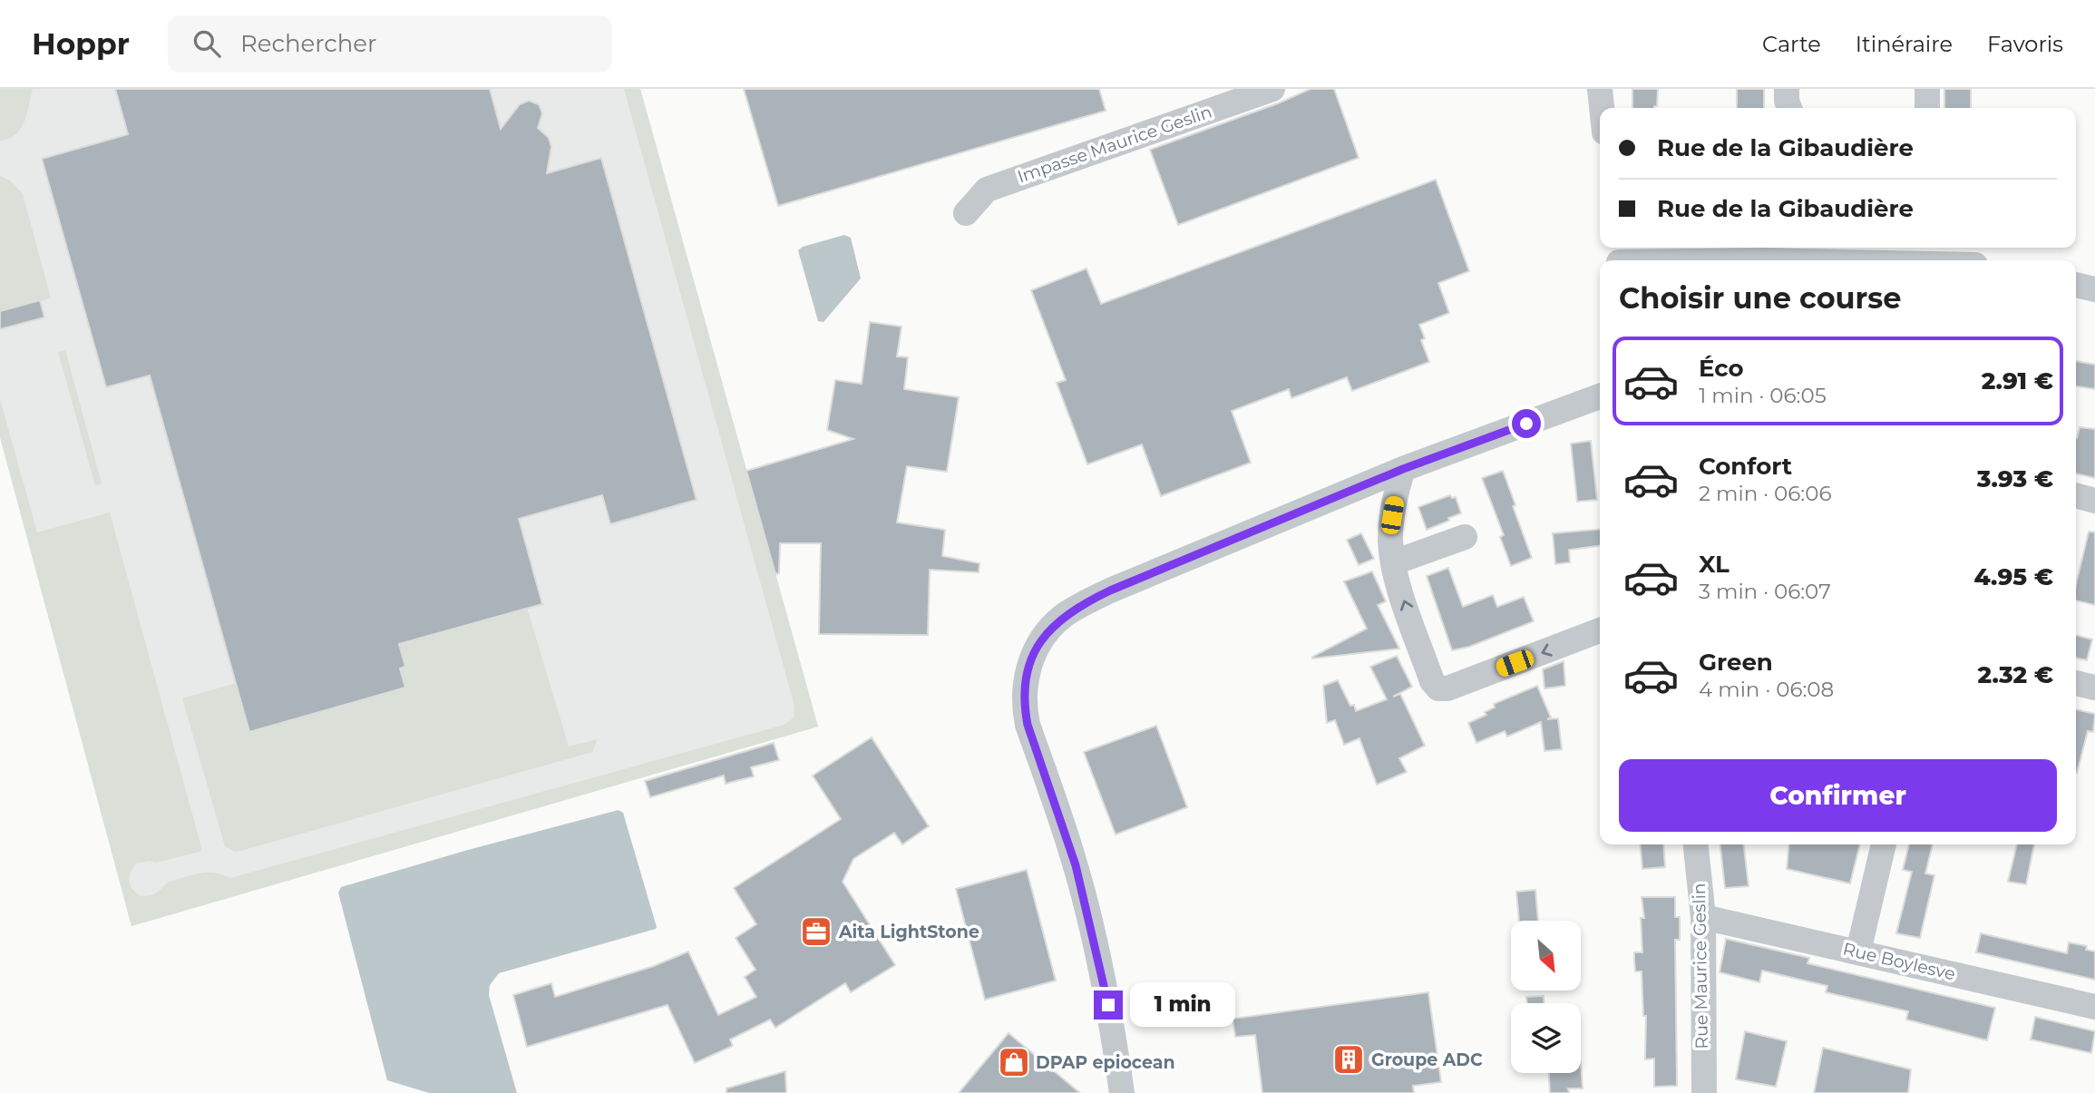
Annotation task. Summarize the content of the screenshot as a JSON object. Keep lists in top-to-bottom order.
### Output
{
  "streets": {
    "street": ["Impasse Maurice Geslin", "Rue Boylesve", "Rue Maurice Geslin"]
  },
  "crossings": [
    ["Rue Boylesve", "Rue Maurice Geslin"]
  ],
  "places": {
    "office": ["Aita LightStone"],
    "building": ["Groupe ADC"],
    "shop": ["DPAP epiocean"]
  },
  "north": "bottom right",
  "page": {
    "header": "Hoppr",
    "search": "Rechercher",
    "nav": ["Carte", "Itinéraire", "Favoris"],
    "banner": ["Rue de la Gibaudière", "Rue de la Gibaudière"],
    "heading": "Choisir une course",
    "list": [
      {
        "name": "Éco",
        "note": "1 min · 06:05",
        "value": "2.91 €"
      },
      {
        "name": "Confort",
        "note": "2 min · 06:06",
        "value": "3.93 €"
      },
      {
        "name": "XL",
        "note": "3 min · 06:07",
        "value": "4.95 €"
      },
      {
        "name": "Green",
        "note": "4 min · 06:08",
        "value": "2.32 €"
      }
    ],
    "buttons": "Confirmer",
    "bubble": "1 min"
  }
}
